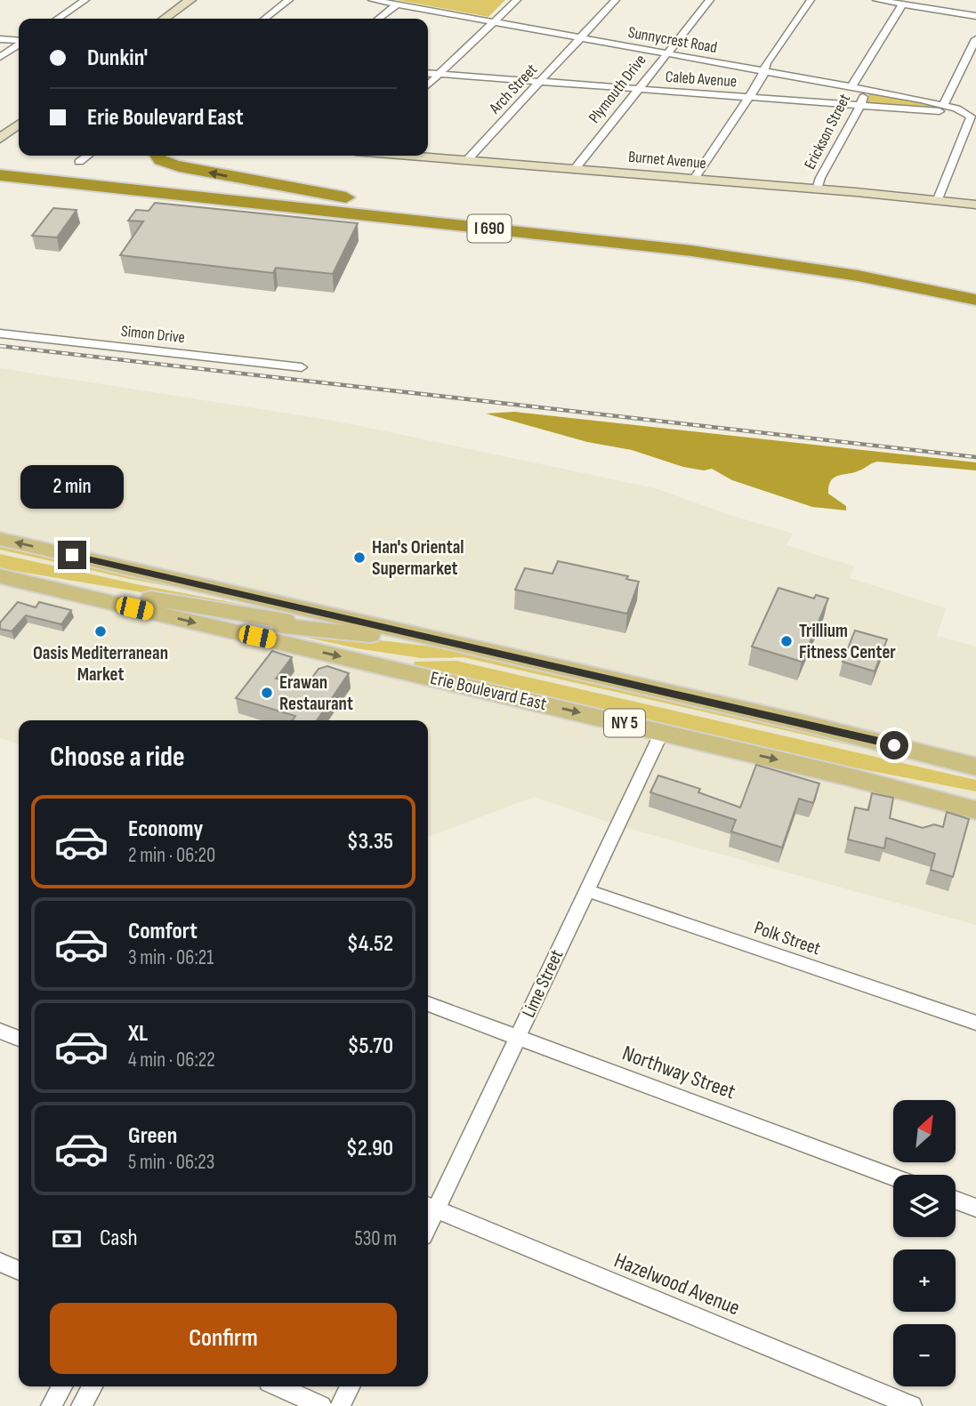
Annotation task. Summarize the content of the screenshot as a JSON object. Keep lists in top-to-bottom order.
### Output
{
  "streets": {
    "highway": ["I 690"],
    "main road": ["Erie Boulevard East", "NY 5"],
    "street": [
      "Sunnycrest Road",
      "Caleb Avenue",
      "Arch Street",
      "Plymouth Drive",
      "Erickson Street",
      "Burnet Avenue",
      "Simon Drive",
      "Polk Street",
      "Lime Street",
      "Northway Street",
      "Hazelwood Avenue"
    ]
  },
  "crossings": [
    ["Sunnycrest Road", "Caleb Avenue"],
    ["Sunnycrest Road", "Arch Street"],
    ["Sunnycrest Road", "Plymouth Drive"],
    ["Sunnycrest Road", "Erickson Street"],
    ["Caleb Avenue", "Arch Street"],
    ["Caleb Avenue", "Plymouth Drive"],
    ["Caleb Avenue", "Erickson Street"],
    ["Arch Street", "Burnet Avenue"],
    ["Plymouth Drive", "Burnet Avenue"],
    ["Erickson Street", "Burnet Avenue"],
    ["Erie Boulevard East", "Lime Street"],
    ["Polk Street", "Lime Street"],
    ["Lime Street", "Northway Street"],
    ["Lime Street", "Hazelwood Avenue"]
  ],
  "places": [
    "Han's Oriental Supermarket",
    "Oasis Mediterranean Market",
    "Trillium Fitness Center",
    "Erawan Restaurant"
  ],
  "north": "top right",
  "page": {
    "banner": ["Dunkin'", "Erie Boulevard East"],
    "bubble": "2 min",
    "heading": "Choose a ride",
    "list": [
      {
        "name": "Economy",
        "note": "2 min · 06:20",
        "value": "$3.35"
      },
      {
        "name": "Comfort",
        "note": "3 min · 06:21",
        "value": "$4.52"
      },
      {
        "name": "XL",
        "note": "4 min · 06:22",
        "value": "$5.70"
      },
      {
        "name": "Green",
        "note": "5 min · 06:23",
        "value": "$2.90"
      }
    ],
    "map_buttons": ["+", "−"],
    "pay": ["Cash", "530 m"],
    "buttons": "Confirm"
  }
}
